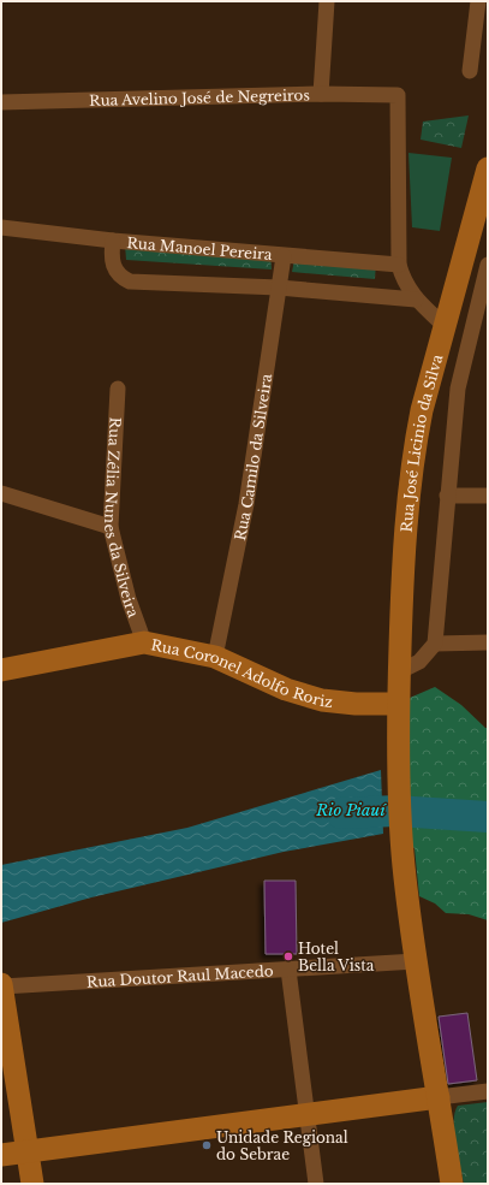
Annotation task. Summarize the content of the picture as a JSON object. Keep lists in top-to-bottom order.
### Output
{
  "streets": {
    "main road": ["Rua José Licinio da Silva", "Rua Coronel Adolfo Roriz"],
    "street": [
      "Rua Avelino José de Negreiros",
      "Rua Manoel Pereira",
      "Rua Camilo da Silveira",
      "Rua Zélia Nunes da Silveira",
      "Rua Doutor Raul Macedo"
    ]
  },
  "crossings": [
    ["Rua Avelino José de Negreiros", "Rua Manoel Pereira"],
    ["Rua Manoel Pereira", "Rua Camilo da Silveira"],
    ["Rua José Licinio da Silva", "Rua Coronel Adolfo Roriz"],
    ["Rua José Licinio da Silva", "Rua Doutor Raul Macedo"],
    ["Rua Camilo da Silveira", "Rua Coronel Adolfo Roriz"],
    ["Rua Zélia Nunes da Silveira", "Rua Coronel Adolfo Roriz"]
  ],
  "water": ["Rio Piauí"],
  "places": ["Hotel Bella Vista", "Unidade Regional do Sebrae"]
}
